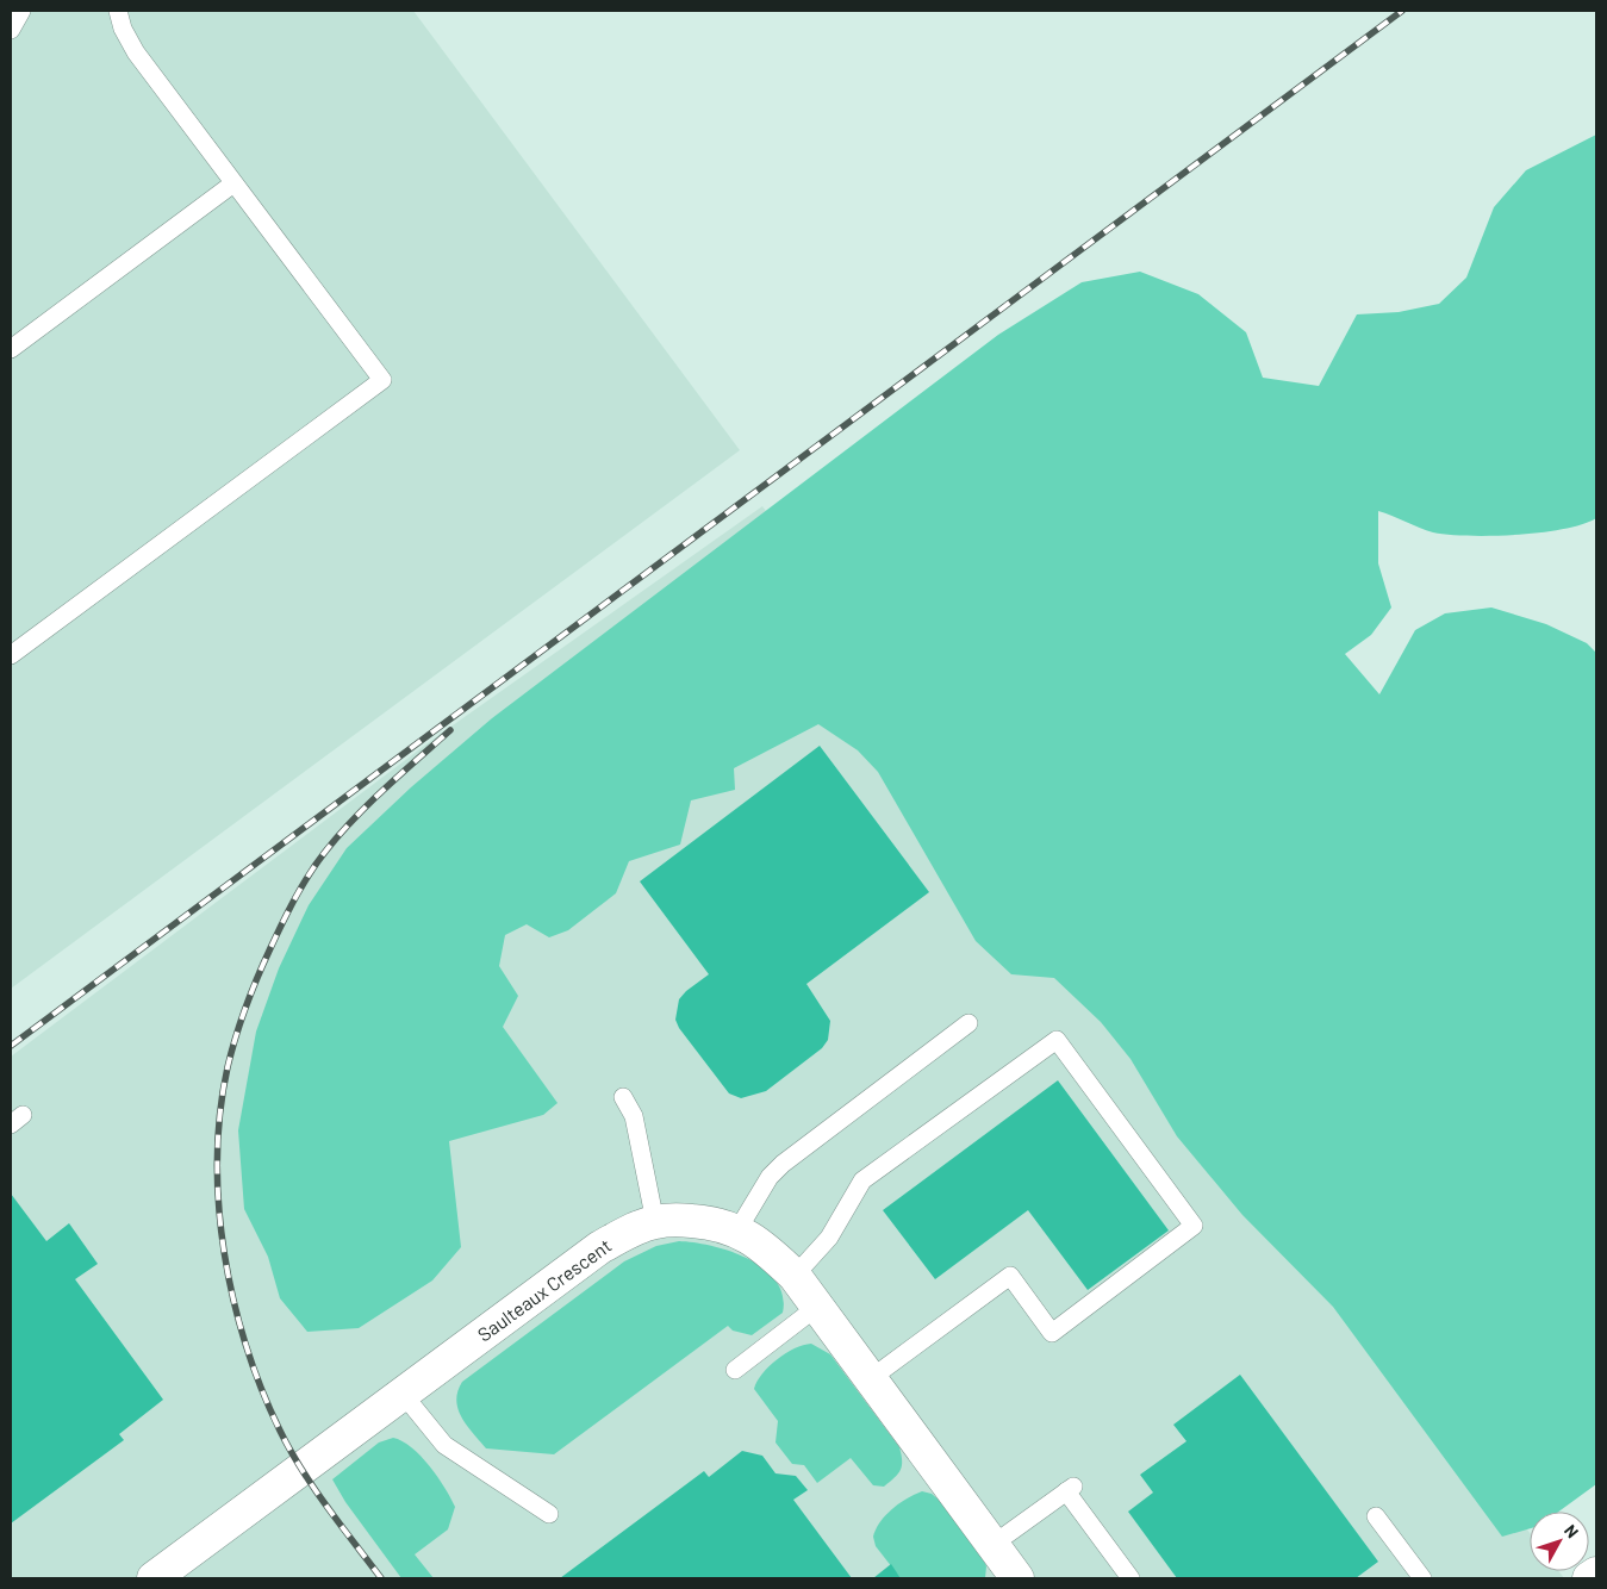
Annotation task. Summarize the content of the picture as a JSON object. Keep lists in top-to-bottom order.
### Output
{
  "streets": {
    "street": ["Saulteaux Crescent"]
  },
  "north": "top right"
}
